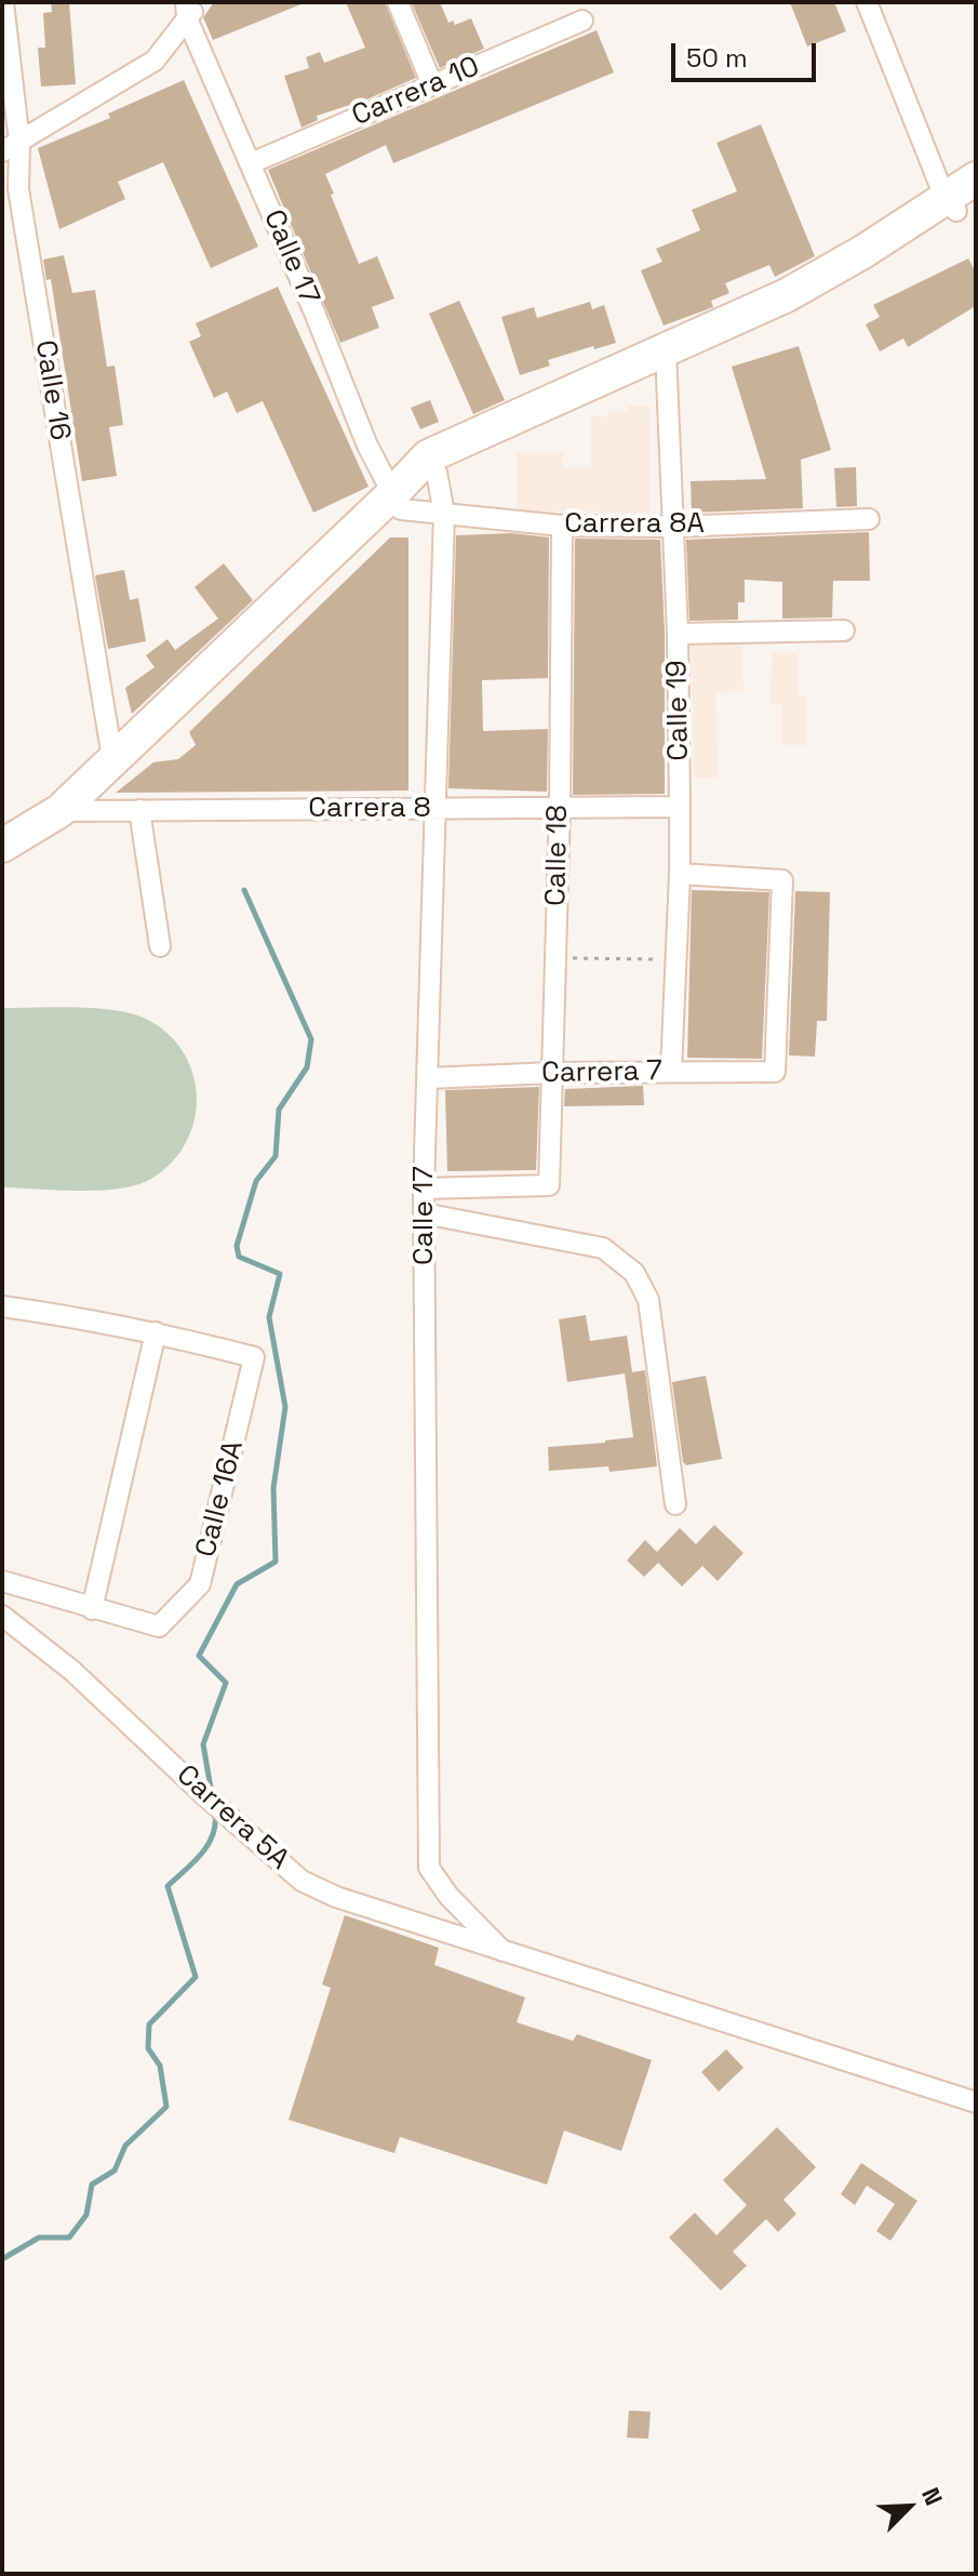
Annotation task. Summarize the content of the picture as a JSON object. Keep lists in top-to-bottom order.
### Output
{
  "streets": {
    "street": [
      "Carrera 10",
      "Calle 17",
      "Calle 16",
      "Carrera 8A",
      "Calle 19",
      "Carrera 8",
      "Calle 18",
      "Carrera 7",
      "Calle 16A",
      "Carrera 5A"
    ]
  },
  "crossings": [
    ["Carrera 10", "Calle 17"],
    ["Calle 17", "Carrera 8A"],
    ["Calle 17", "Carrera 8"],
    ["Calle 17", "Calle 18"],
    ["Calle 17", "Carrera 7"],
    ["Calle 17", "Carrera 5A"],
    ["Carrera 8A", "Calle 19"],
    ["Carrera 8A", "Calle 18"],
    ["Calle 19", "Carrera 8"],
    ["Calle 19", "Carrera 7"],
    ["Carrera 8", "Calle 18"],
    ["Calle 18", "Carrera 7"]
  ],
  "scale_bar": "50 m",
  "north": "top right"
}
